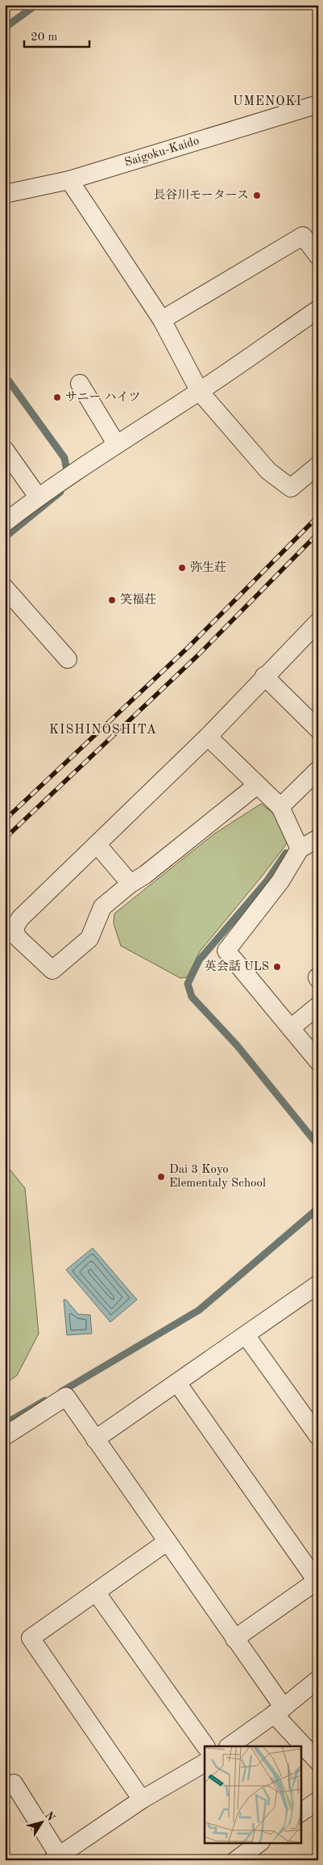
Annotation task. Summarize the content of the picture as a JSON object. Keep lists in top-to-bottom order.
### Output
{
  "streets": {
    "street": ["Saigoku-Kaido"]
  },
  "districts": ["UMENOKI", "KISHINOSHITA"],
  "places": [
    "長谷川モータース",
    "サニー ハイツ",
    "弥生荘",
    "笑福荘",
    "英会話 ULS",
    "Dai 3 Koyo Elementaly School"
  ],
  "scale_bar": "20 m",
  "north": "top right"
}
